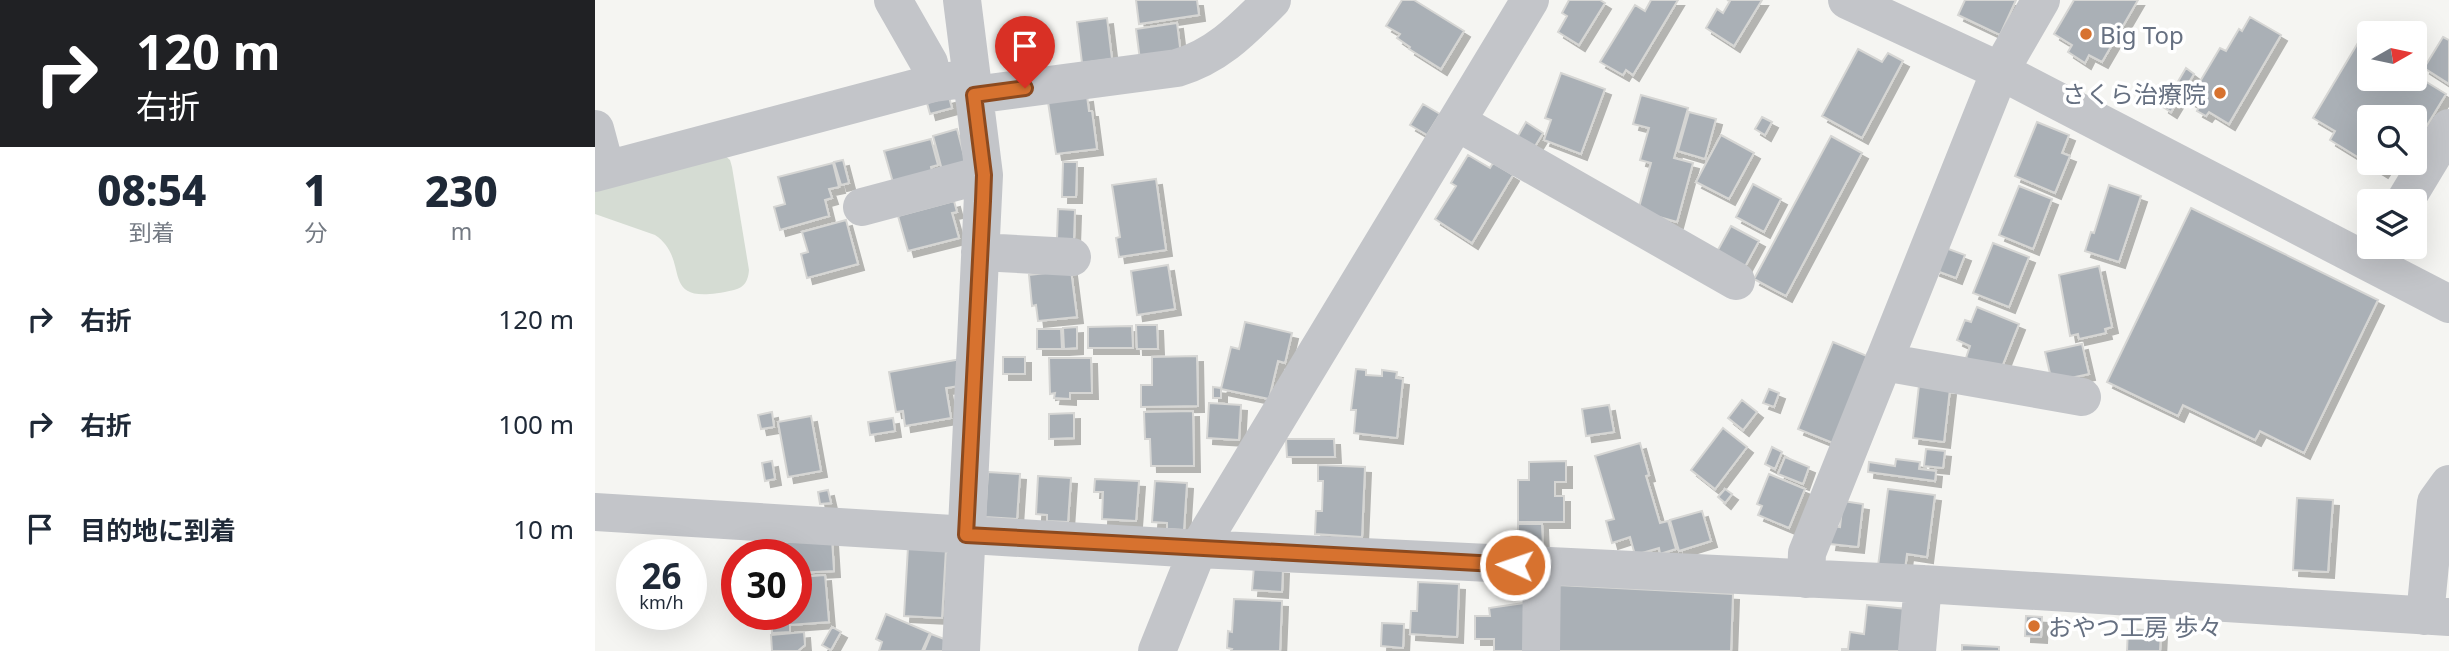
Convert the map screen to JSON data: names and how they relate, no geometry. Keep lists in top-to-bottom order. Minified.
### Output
{"places":["Big Top","さくら治療院","おやつ工房 歩々"],"north":"right","page":{"turn":["120 m","右折"],"eta":["08:54","到着","1","分","230","m"],"list":[{"name":"右折","value":"120 m"},{"name":"右折","value":"100 m"},{"name":"目的地に到着","value":"10 m"}],"speed":"26 km/h","limit":"30"}}
